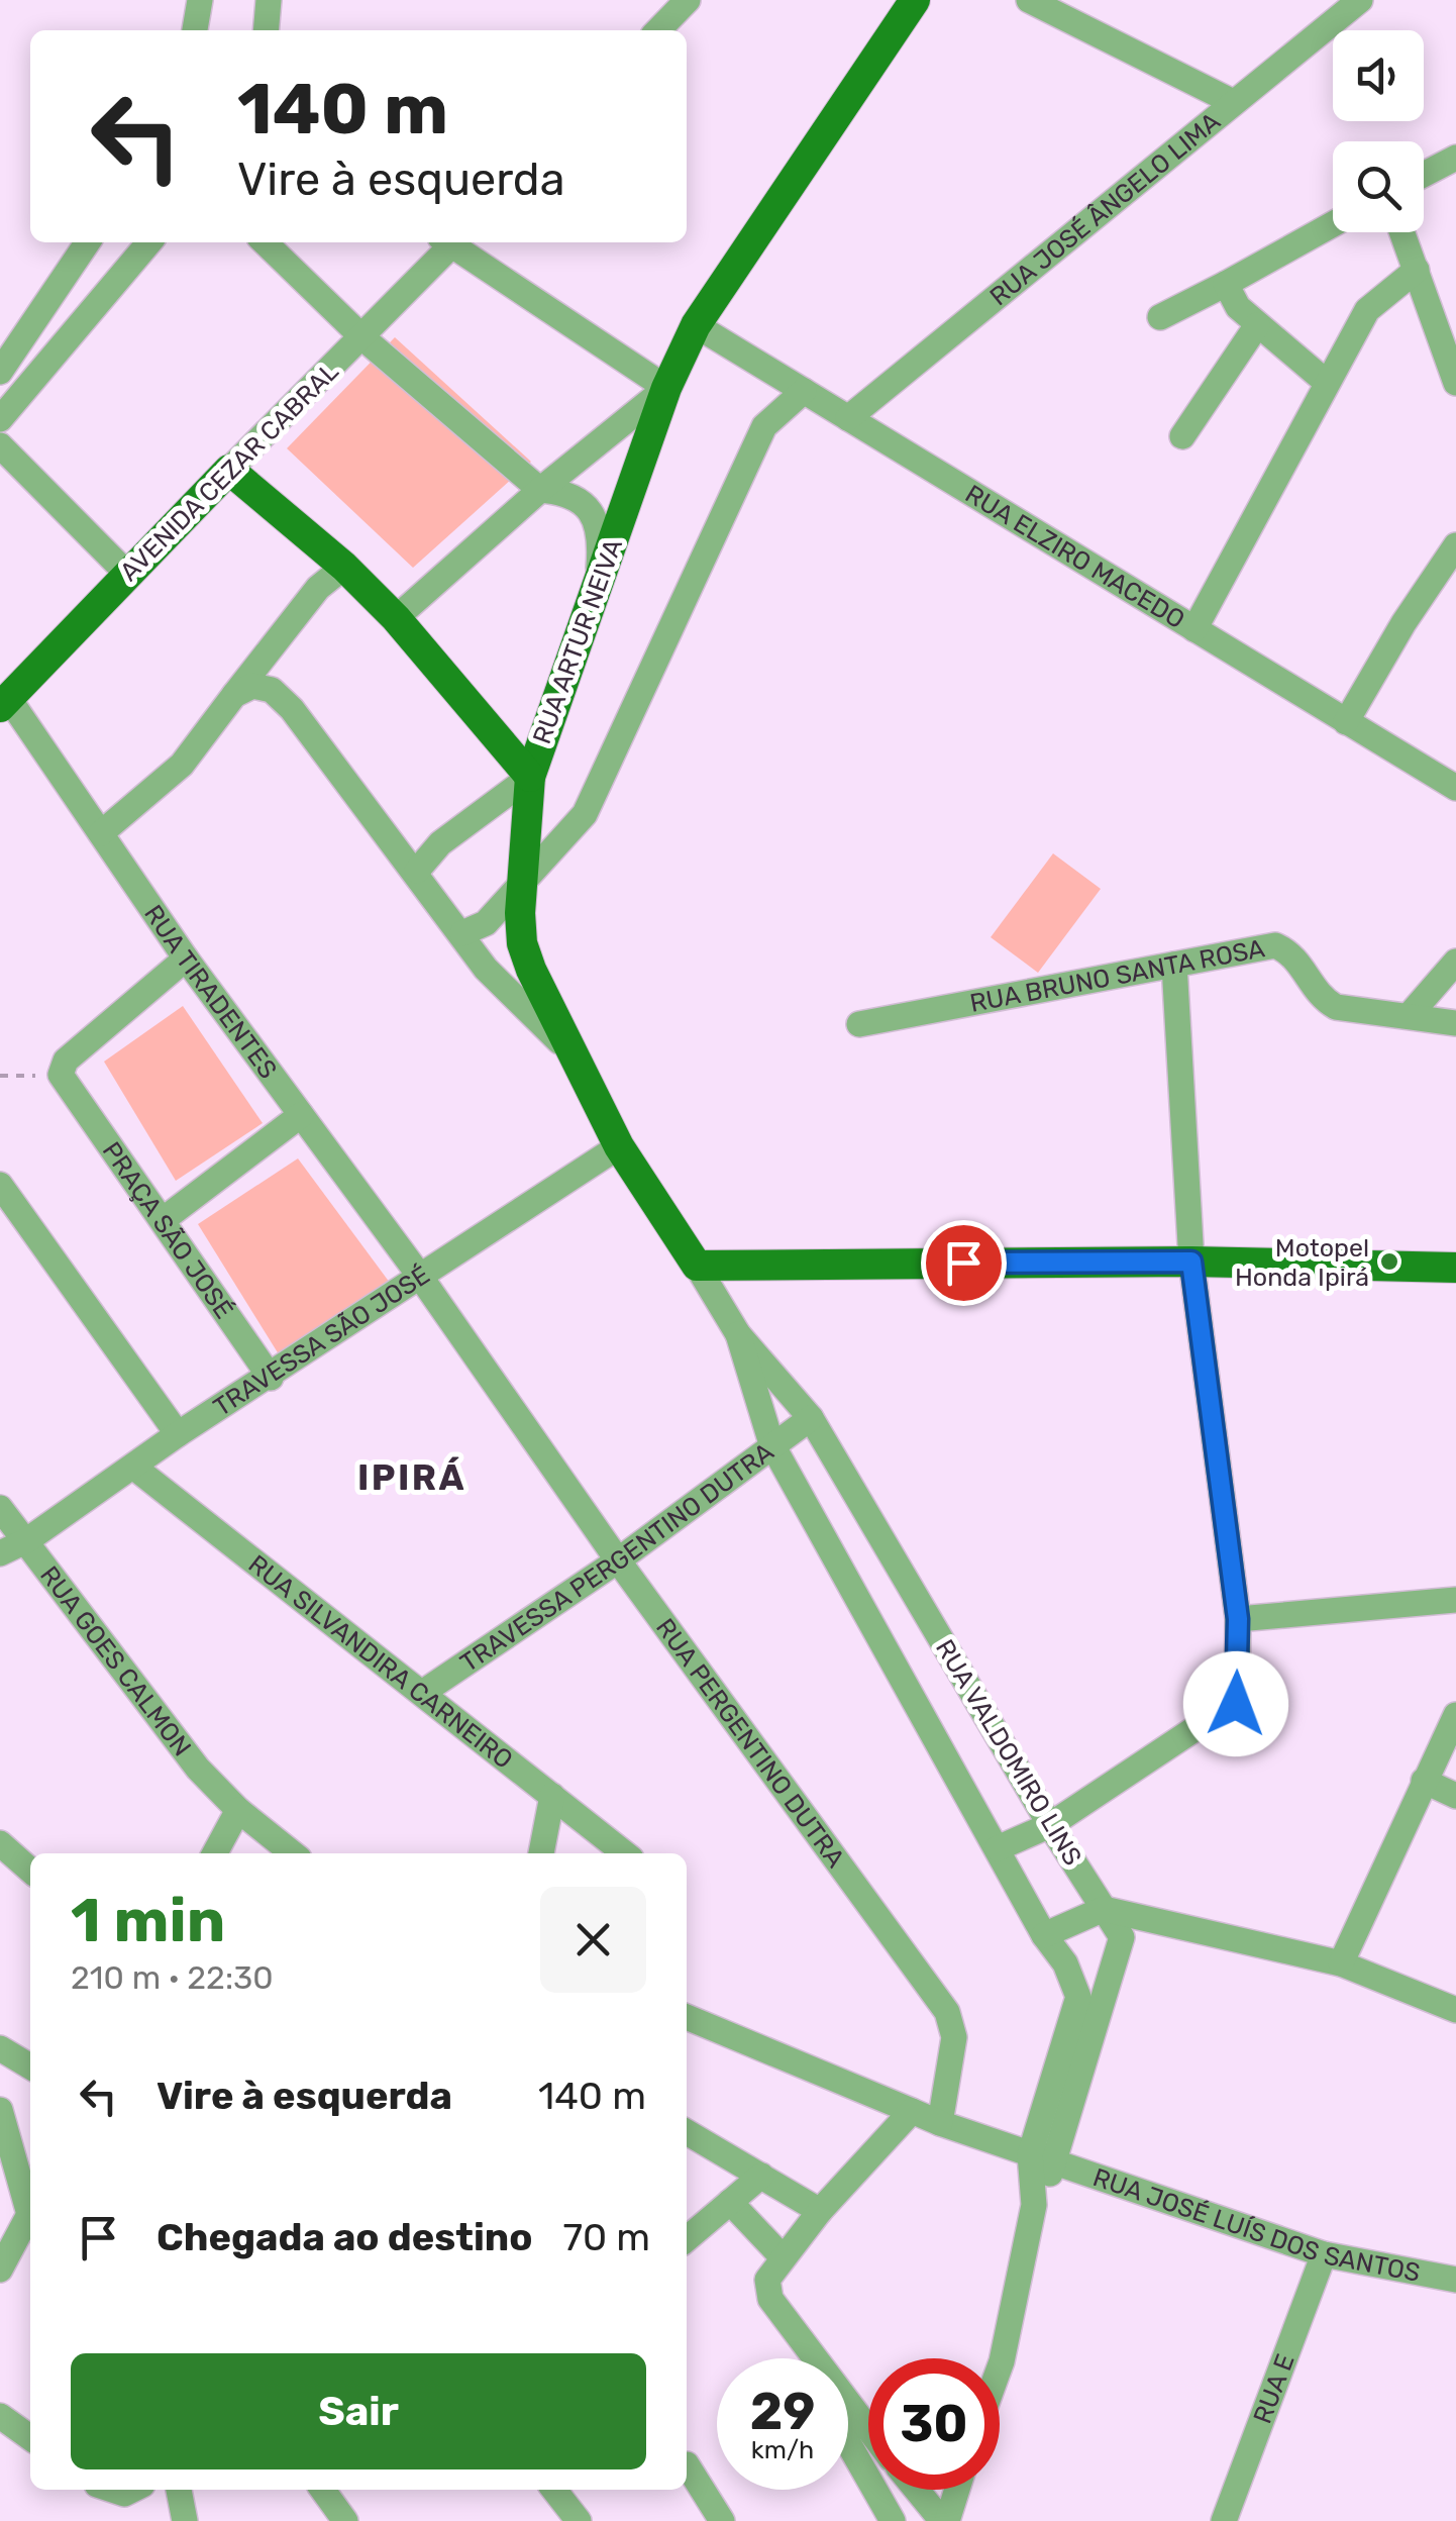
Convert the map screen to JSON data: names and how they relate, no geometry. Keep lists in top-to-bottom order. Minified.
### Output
{"streets":{"main road":["AVENIDA CEZAR CABRAL","RUA ARTUR NEIVA","RUA VALDOMIRO LINS"],"street":["RUA JOSÉ ÂNGELO LIMA","RUA ELZIRO MACEDO","RUA BRUNO SANTA ROSA","RUA TIRADENTES","PRAÇA SÃO JOSÉ","TRAVESSA SÃO JOSÉ","TRAVESSA PERGENTINO DUTRA","RUA GOES CALMON","RUA SILVANDIRA CARNEIRO","RUA PERGENTINO DUTRA","RUA JOSÉ LUÍS DOS SANTOS","RUA E"]},"crossings":[["RUA JOSÉ ÂNGELO LIMA","RUA ELZIRO MACEDO"],["AVENIDA CEZAR CABRAL","RUA TIRADENTES"],["RUA ELZIRO MACEDO","RUA ARTUR NEIVA"],["RUA ARTUR NEIVA","RUA VALDOMIRO LINS"],["RUA TIRADENTES","TRAVESSA SÃO JOSÉ"],["RUA TIRADENTES","RUA PERGENTINO DUTRA"],["PRAÇA SÃO JOSÉ","TRAVESSA SÃO JOSÉ"],["TRAVESSA SÃO JOSÉ","RUA GOES CALMON"],["TRAVESSA SÃO JOSÉ","RUA SILVANDIRA CARNEIRO"],["TRAVESSA SÃO JOSÉ","RUA PERGENTINO DUTRA"],["TRAVESSA SÃO JOSÉ","RUA VALDOMIRO LINS"],["TRAVESSA PERGENTINO DUTRA","RUA SILVANDIRA CARNEIRO"],["TRAVESSA PERGENTINO DUTRA","RUA PERGENTINO DUTRA"],["TRAVESSA PERGENTINO DUTRA","RUA VALDOMIRO LINS"],["RUA VALDOMIRO LINS","RUA JOSÉ LUÍS DOS SANTOS"],["RUA JOSÉ LUÍS DOS SANTOS","RUA E"]],"districts":["IPIRÁ"],"places":["Motopel Honda Ipirá"],"page":{"turn":["140 m","Vire à esquerda"],"heading":["1 min","210 m · 22:30"],"list":[{"name":"Vire à esquerda","value":"140 m"},{"name":"Chegada ao destino","value":"70 m"}],"buttons":"Sair","speed":"29 km/h","limit":"30"}}
